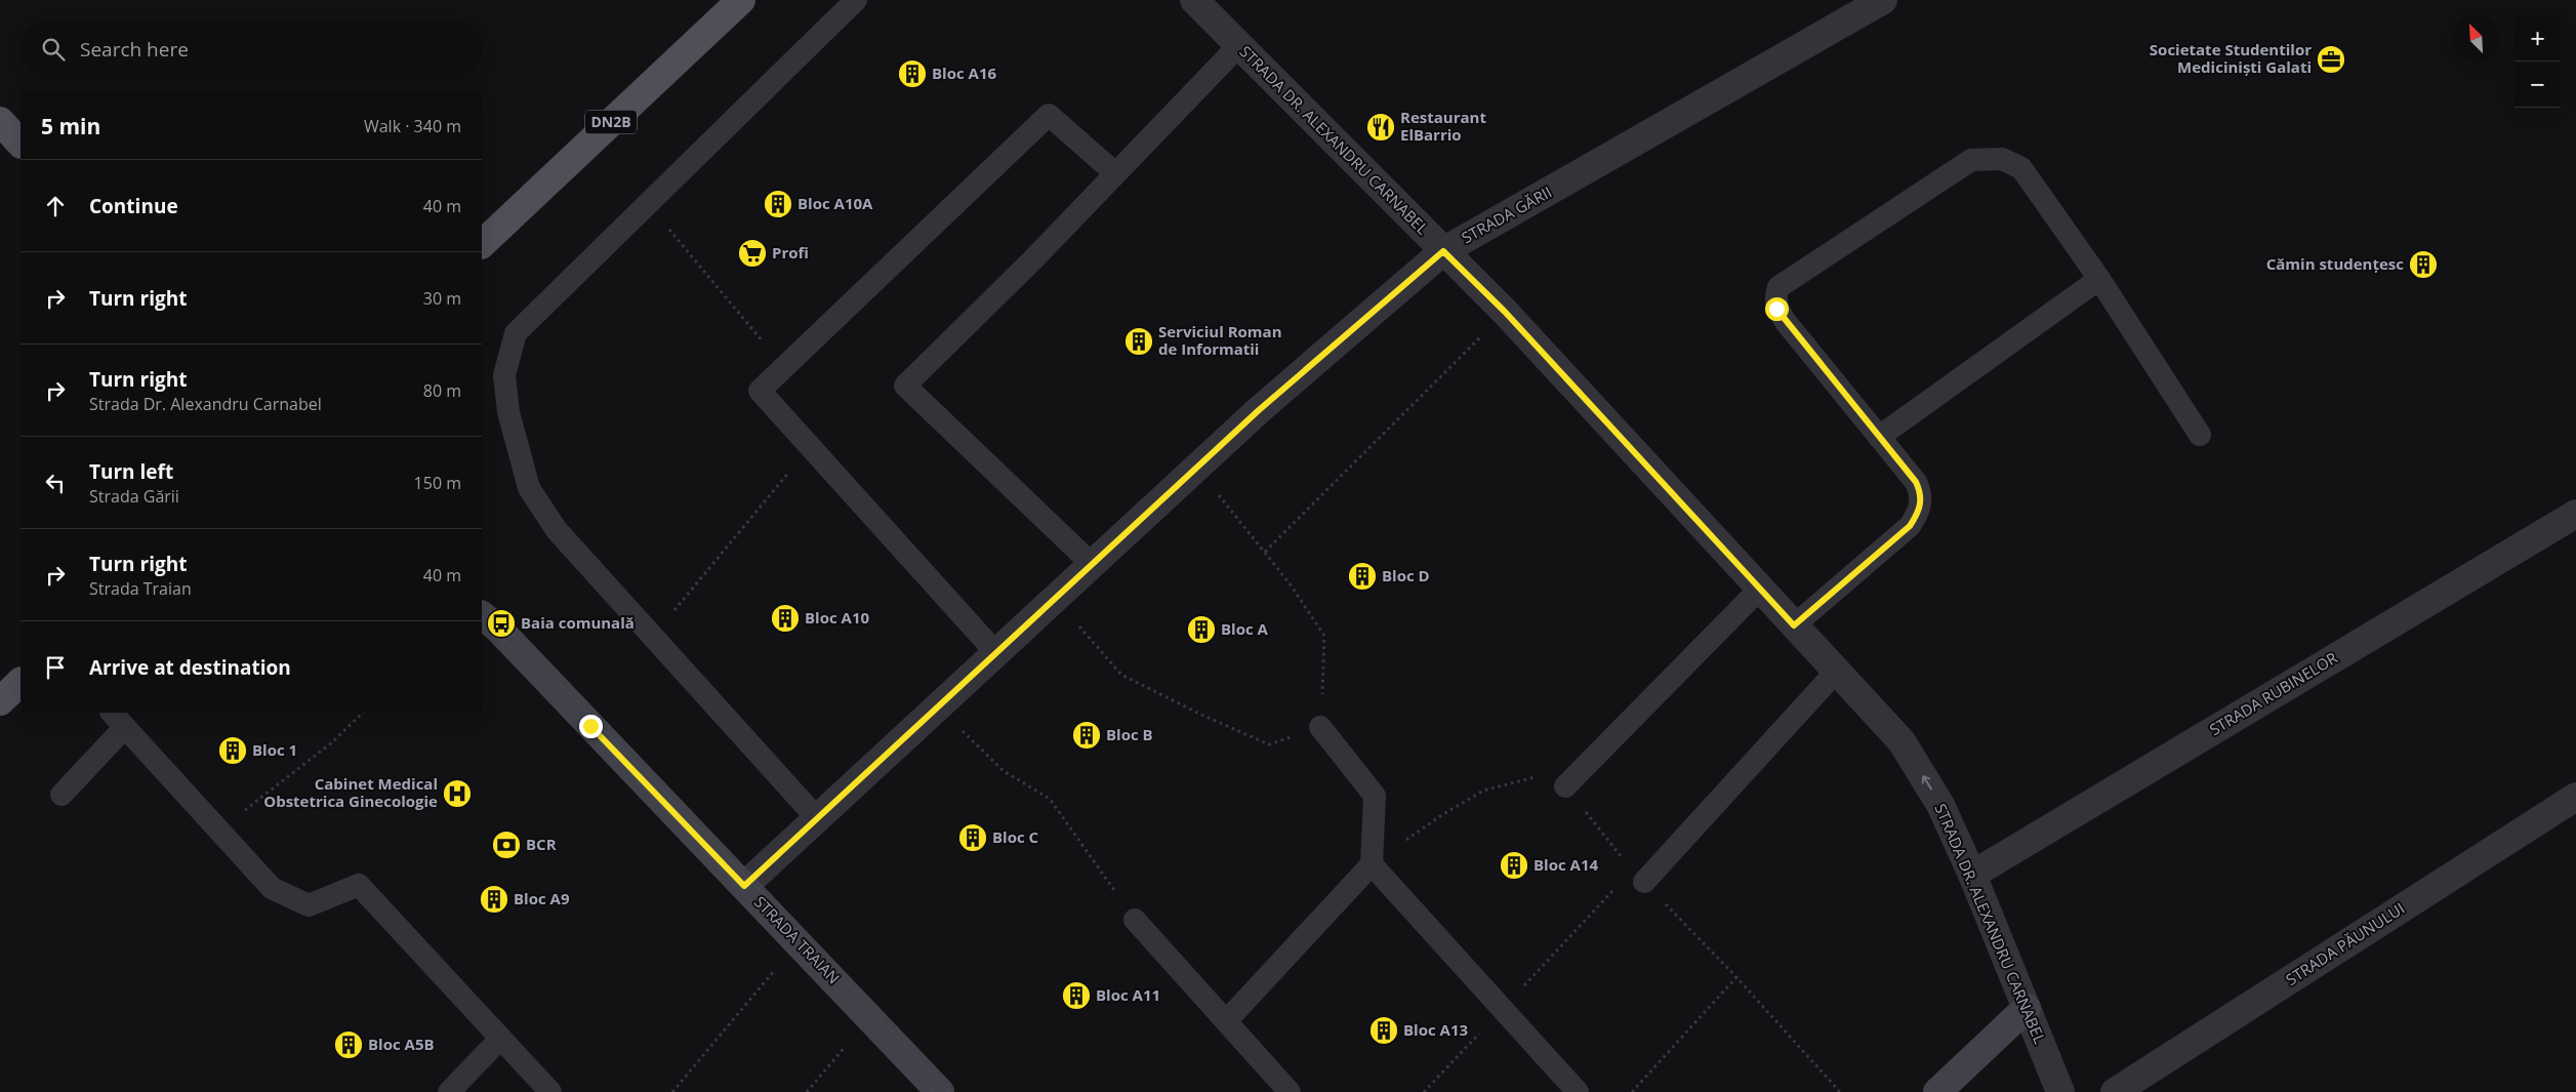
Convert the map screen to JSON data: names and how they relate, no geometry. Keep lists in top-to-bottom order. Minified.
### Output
{"streets":{"main road":["DN2B","STRADA TRAIAN"],"street":["STRADA DR. ALEXANDRU CARNABEL","STRADA GĂRII","STRADA RUBINELOR","STRADA PĂUNULUI"]},"crossings":[["STRADA DR. ALEXANDRU CARNABEL","STRADA GĂRII"],["STRADA DR. ALEXANDRU CARNABEL","STRADA RUBINELOR"],["STRADA GĂRII","STRADA TRAIAN"]],"places":{"office":["Societate Studentilor Mediciniști Galati"],"building":["Bloc A16","Bloc A10A","Cămin studențesc","Serviciul Roman de Informatii","Bloc D","Bloc A10","Bloc A","Bloc B","Bloc 1","Bloc C","Bloc A14","Bloc A9","Bloc A11","Bloc A13","Bloc A5B"],"restaurant":["Restaurant ElBarrio"],"supermarket":["Profi"],"bus stop":["Baia comunală"],"hospital":["Cabinet Medical Obstetrica Ginecologie"],"bank":["BCR"]},"north":"top left","page":{"map_buttons":["+","−"],"search":"Search here","heading":["5 min","Walk · 340 m"],"list":[["Continue","40 m"],["Turn right","30 m"],["Turn right","Strada Dr. Alexandru Carnabel","80 m"],["Turn left","Strada Gării","150 m"],["Turn right","Strada Traian","40 m"],"Arrive at destination"]}}
